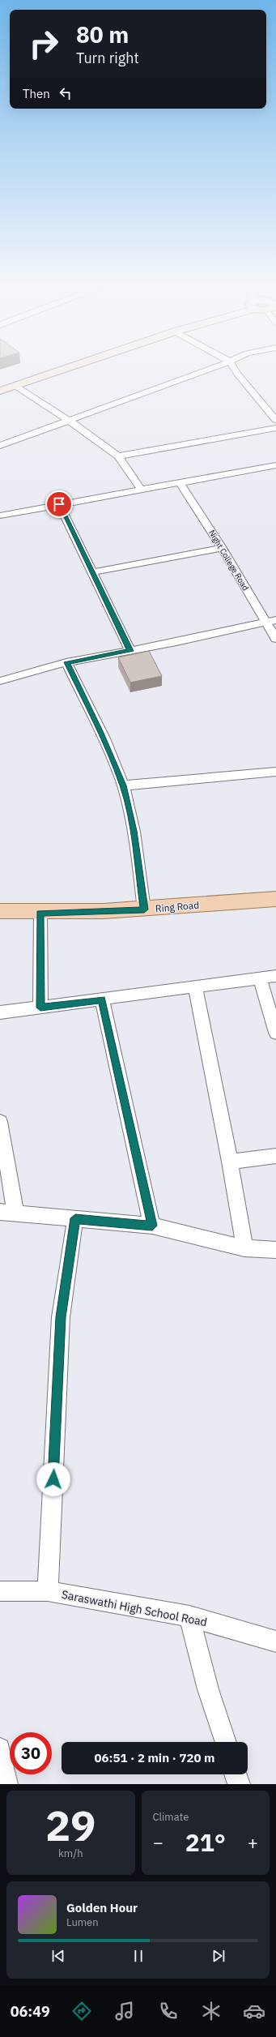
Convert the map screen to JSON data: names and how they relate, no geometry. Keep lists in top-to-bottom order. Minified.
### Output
{"streets":{"main road":["Ring Road"],"street":["Night College Road","Saraswathi High School Road"]},"page":{"turn":["80 m","Turn right"],"then":"Then","limit":"30","trip":"06:51 · 2 min · 720 m","tile":[["29","km/h"],"Climate"],"heat":["−","21°","+"],"song":["Golden Hour","Lumen"],"tabs":"06:49"}}
